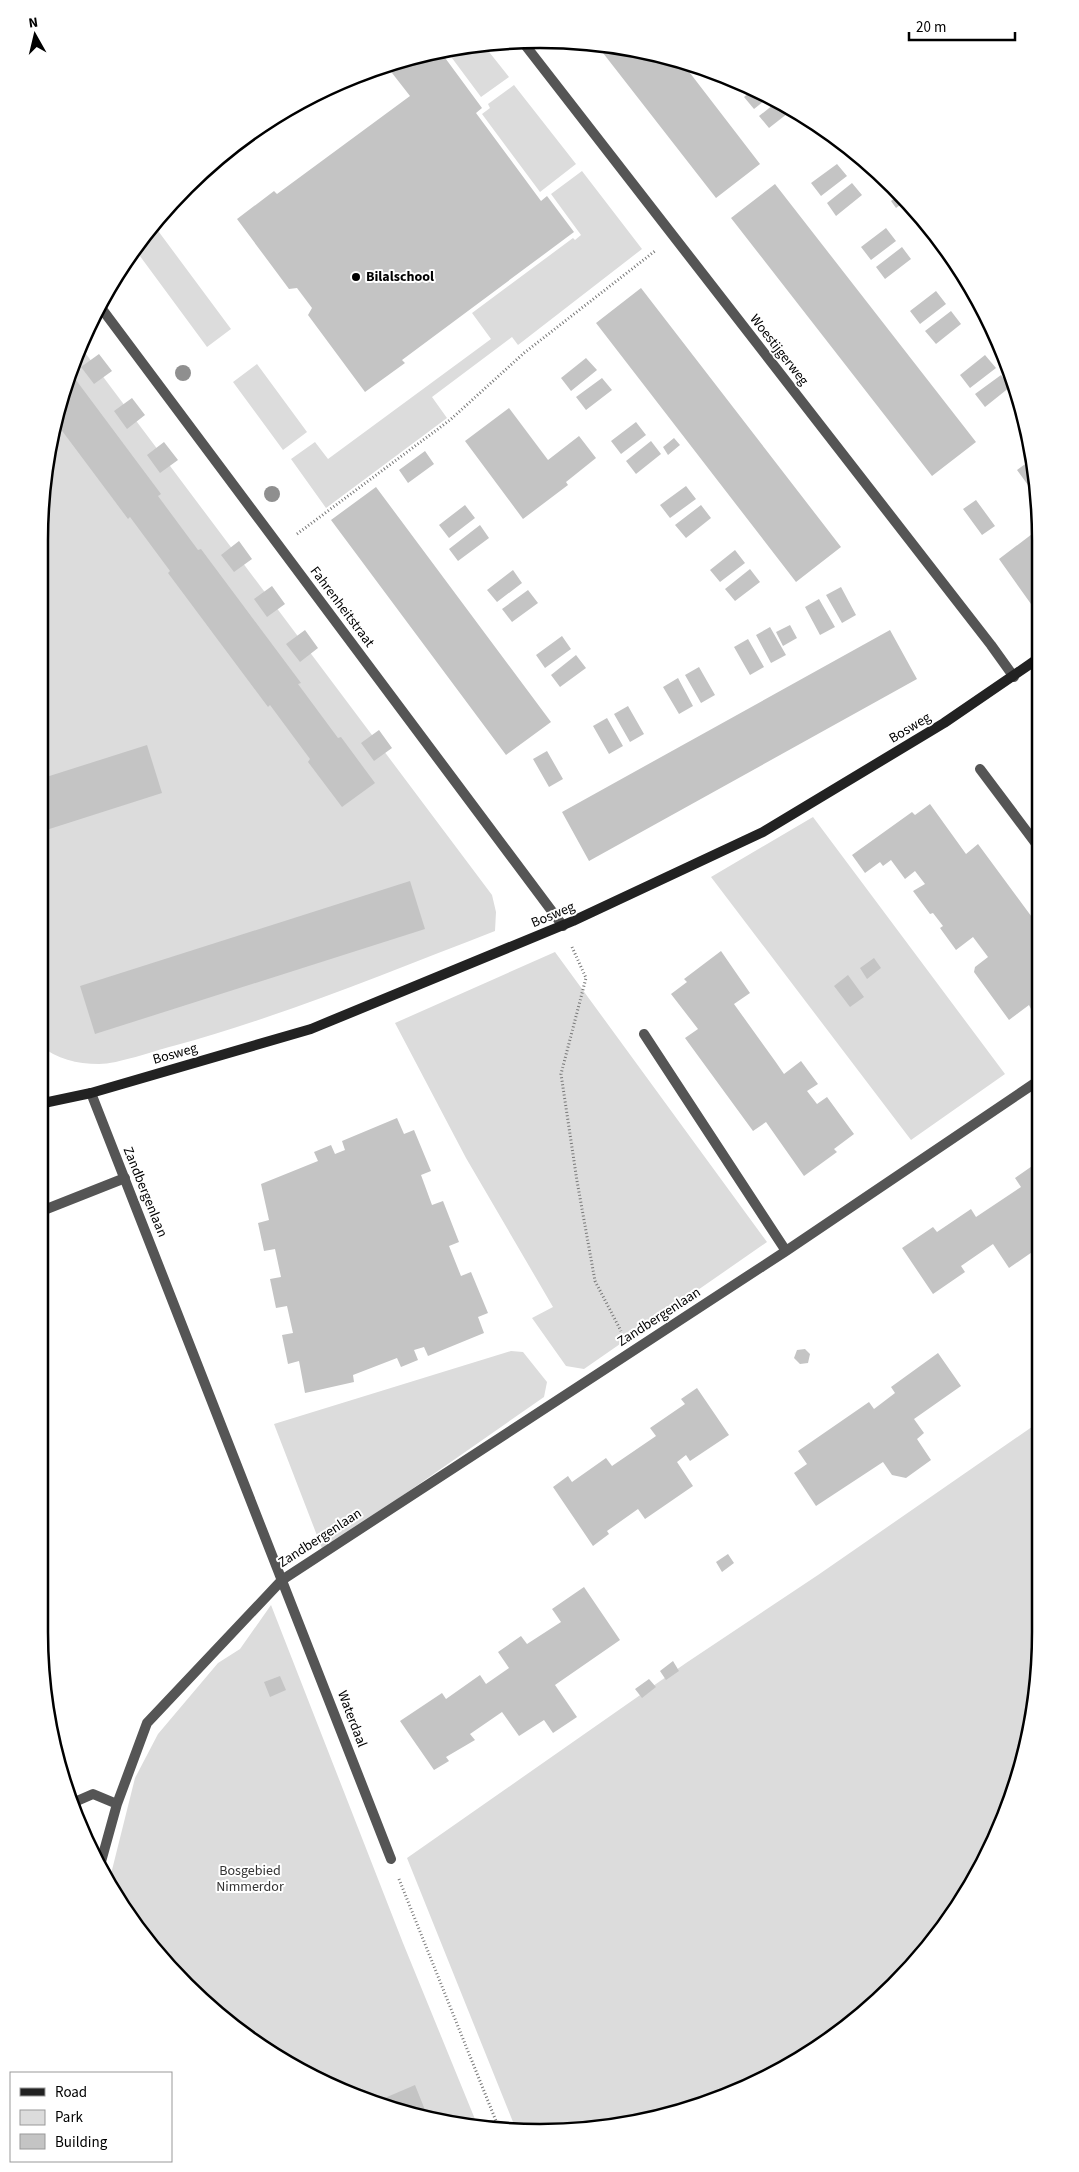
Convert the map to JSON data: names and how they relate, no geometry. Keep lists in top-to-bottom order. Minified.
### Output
{"streets":{"street":["Woestijgerweg","Fahrenheitstraat","Bosweg","Zandbergenlaan","Waterdaal"]},"crossings":[["Woestijgerweg","Bosweg"],["Fahrenheitstraat","Bosweg"],["Bosweg","Zandbergenlaan"],["Zandbergenlaan","Waterdaal"]],"parks":["Bosgebied Nimmerdor"],"places":["Bilalschool"],"legend":["Road","Park","Building"],"scale_bar":"20 m","north":"top"}
